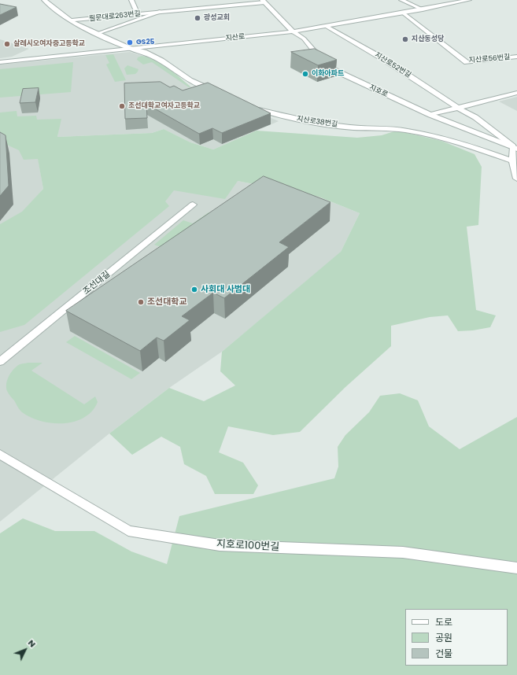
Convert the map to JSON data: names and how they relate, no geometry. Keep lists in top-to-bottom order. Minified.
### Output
{"streets":{"street":["필문대로263번길","지산로","지산로56번길","지산로52번길","지호로","지산로38번길","조선대길","지호로100번길"]},"crossings":[["필문대로263번길","지산로"],["필문대로263번길","지호로"],["지산로","지산로56번길"],["지산로","지산로52번길"],["지산로","지호로"],["지산로52번길","지호로"]],"places":["광성교회","지산동성당","GS25","살레시오여자중고등학교","이화아파트","조선대학교여자고등학교","사회대 사범대","조선대학교"],"legend":["도로","공원","건물"],"north":"top right"}
